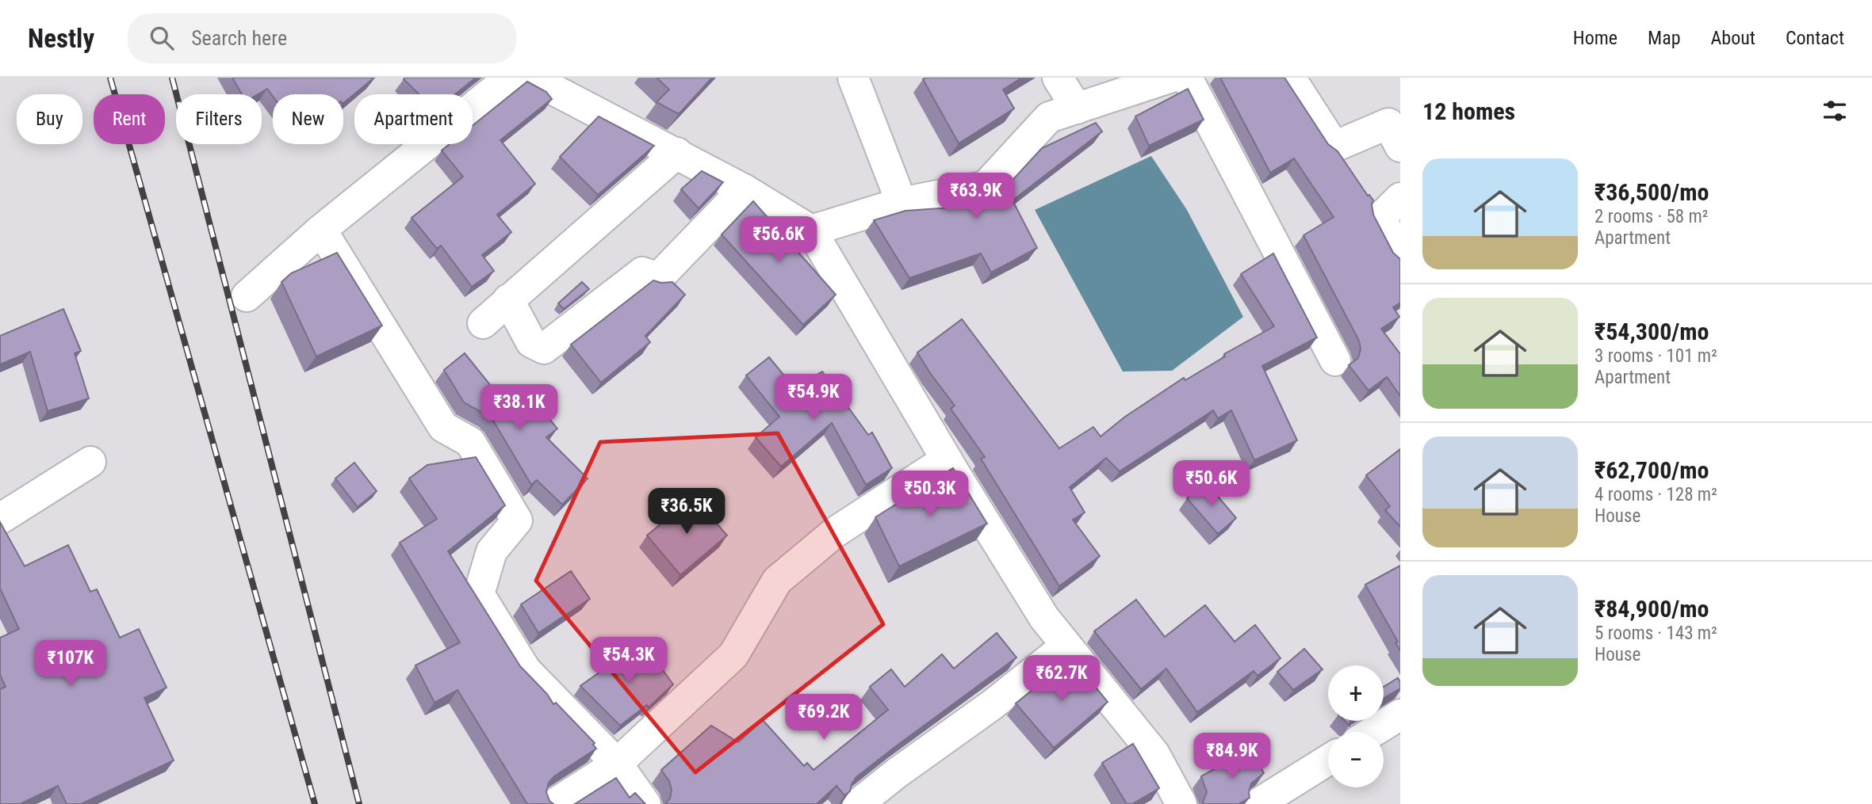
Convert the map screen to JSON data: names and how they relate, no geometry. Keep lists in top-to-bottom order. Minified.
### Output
{"page":{"header":"Nestly","search":"Search here","nav":["Home","Map","About","Contact"],"heading":"12 homes","chip":["Buy","Rent","Filters","New","Apartment"],"list":[{"name":"₹36,500/mo","note":"2 rooms · 58 m² · Apartment"},{"name":"₹54,300/mo","note":"3 rooms · 101 m² · Apartment"},{"name":"₹62,700/mo","note":"4 rooms · 128 m² · House"},{"name":"₹84,900/mo","note":"5 rooms · 143 m² · House"}],"price":["₹63.9K","₹56.6K","₹54.9K","₹38.1K","₹50.6K","₹50.3K","₹36.5K","₹54.3K","₹107K","₹62.7K","₹69.2K","₹84.9K"],"map_buttons":["+","−"]}}
